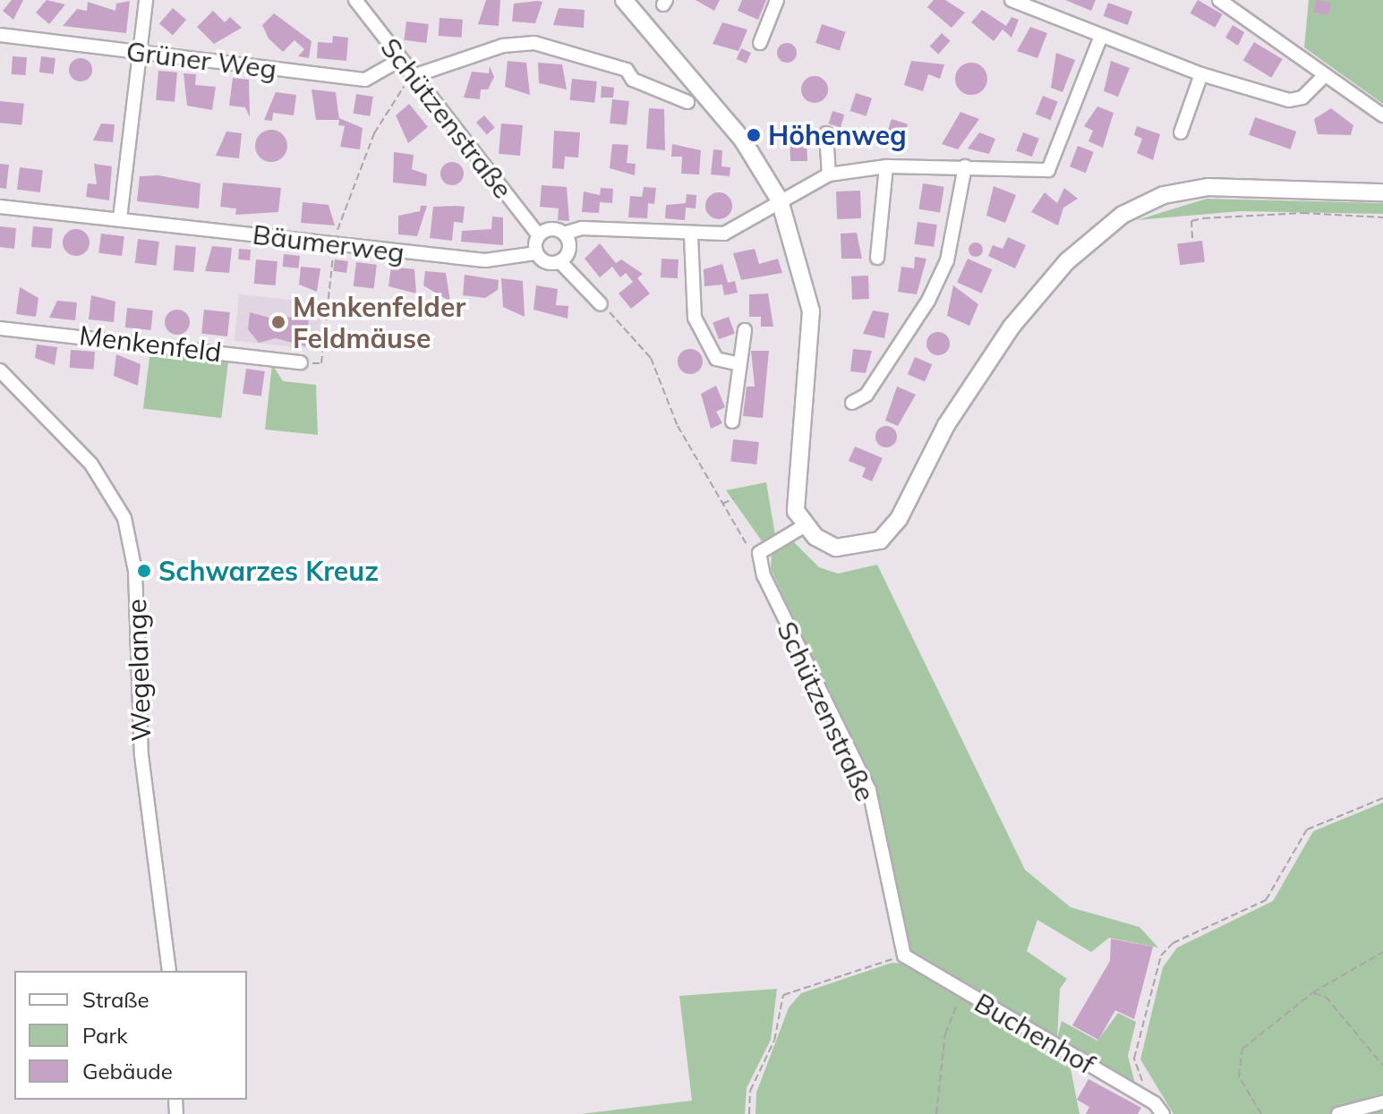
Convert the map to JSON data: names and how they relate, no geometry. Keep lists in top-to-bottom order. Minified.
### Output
{"streets":{"street":["Grüner Weg","Schützenstraße","Bäumerweg","Menkenfeld","Wegelange","Buchenhof"]},"crossings":[["Grüner Weg","Schützenstraße"],["Schützenstraße","Bäumerweg"],["Schützenstraße","Buchenhof"]],"places":["Höhenweg","Menkenfelder Feldmäuse","Schwarzes Kreuz"],"legend":["Straße","Park","Gebäude"]}
